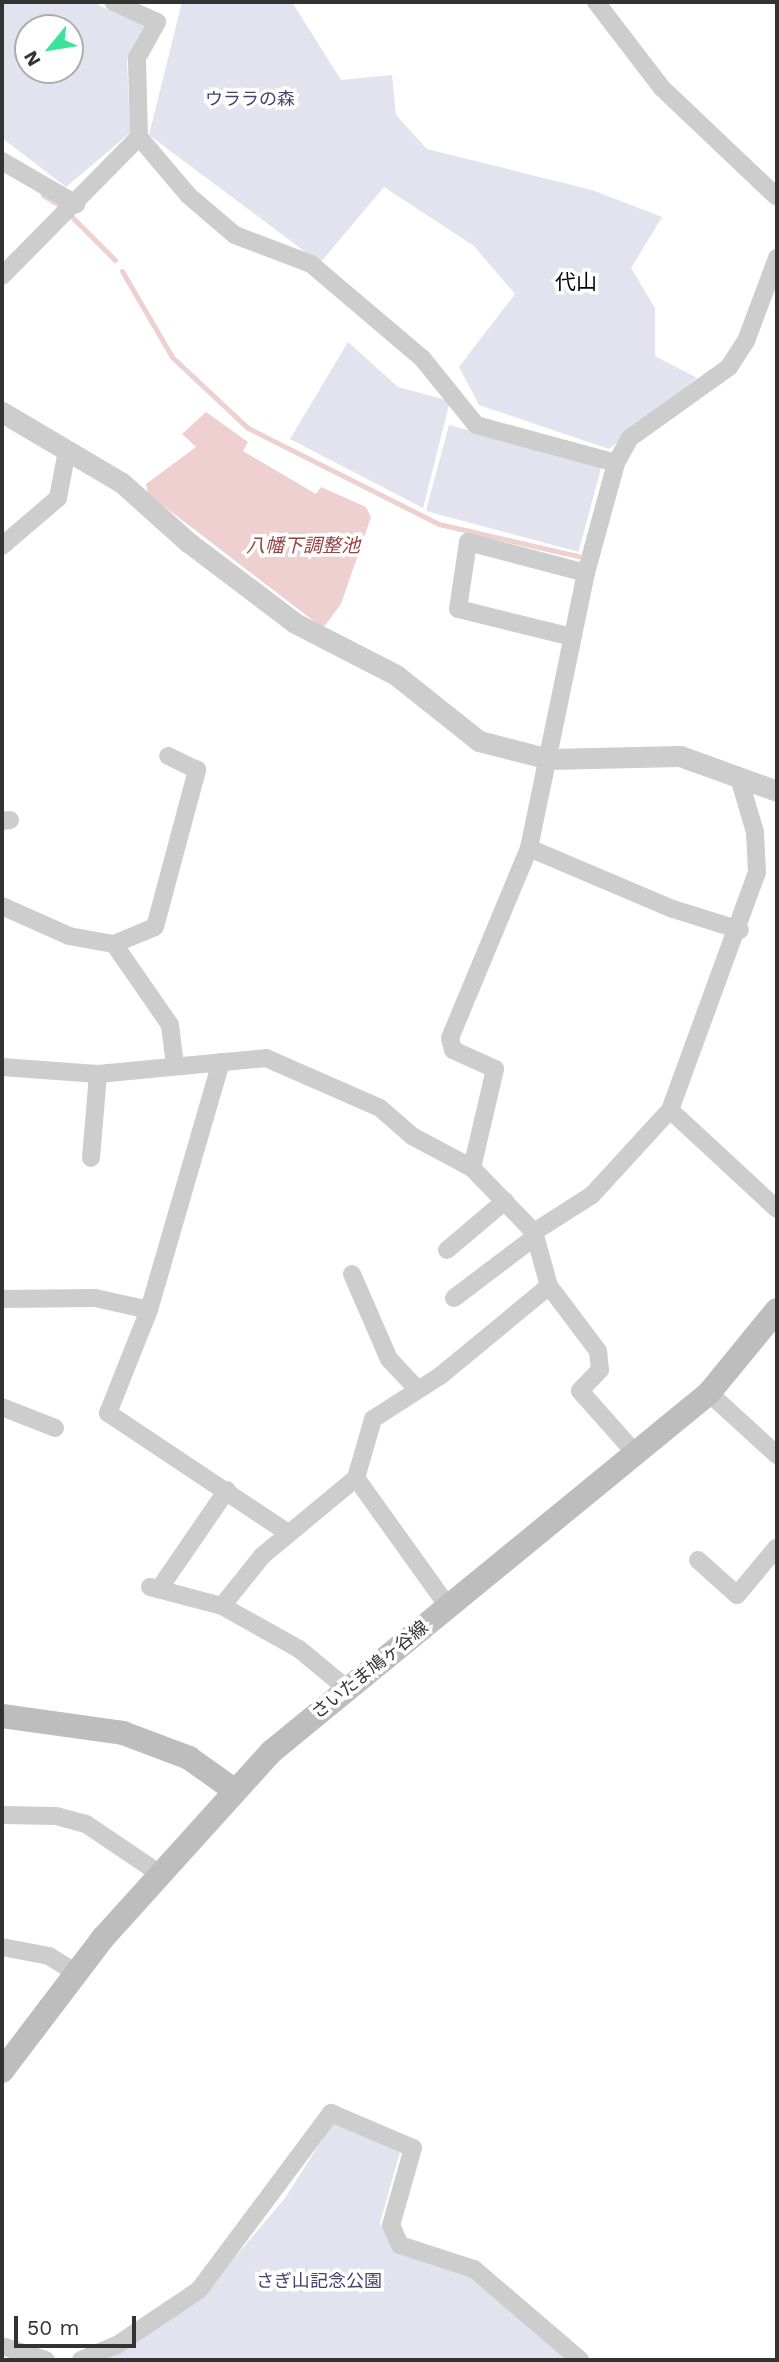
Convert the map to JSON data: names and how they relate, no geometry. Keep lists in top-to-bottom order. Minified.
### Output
{"streets":{"main road":["さいたま鳩ヶ谷線"]},"districts":["代山"],"water":["八幡下調整池"],"parks":["ウララの森","さぎ山記念公園"],"scale_bar":"50 m","north":"bottom left"}
